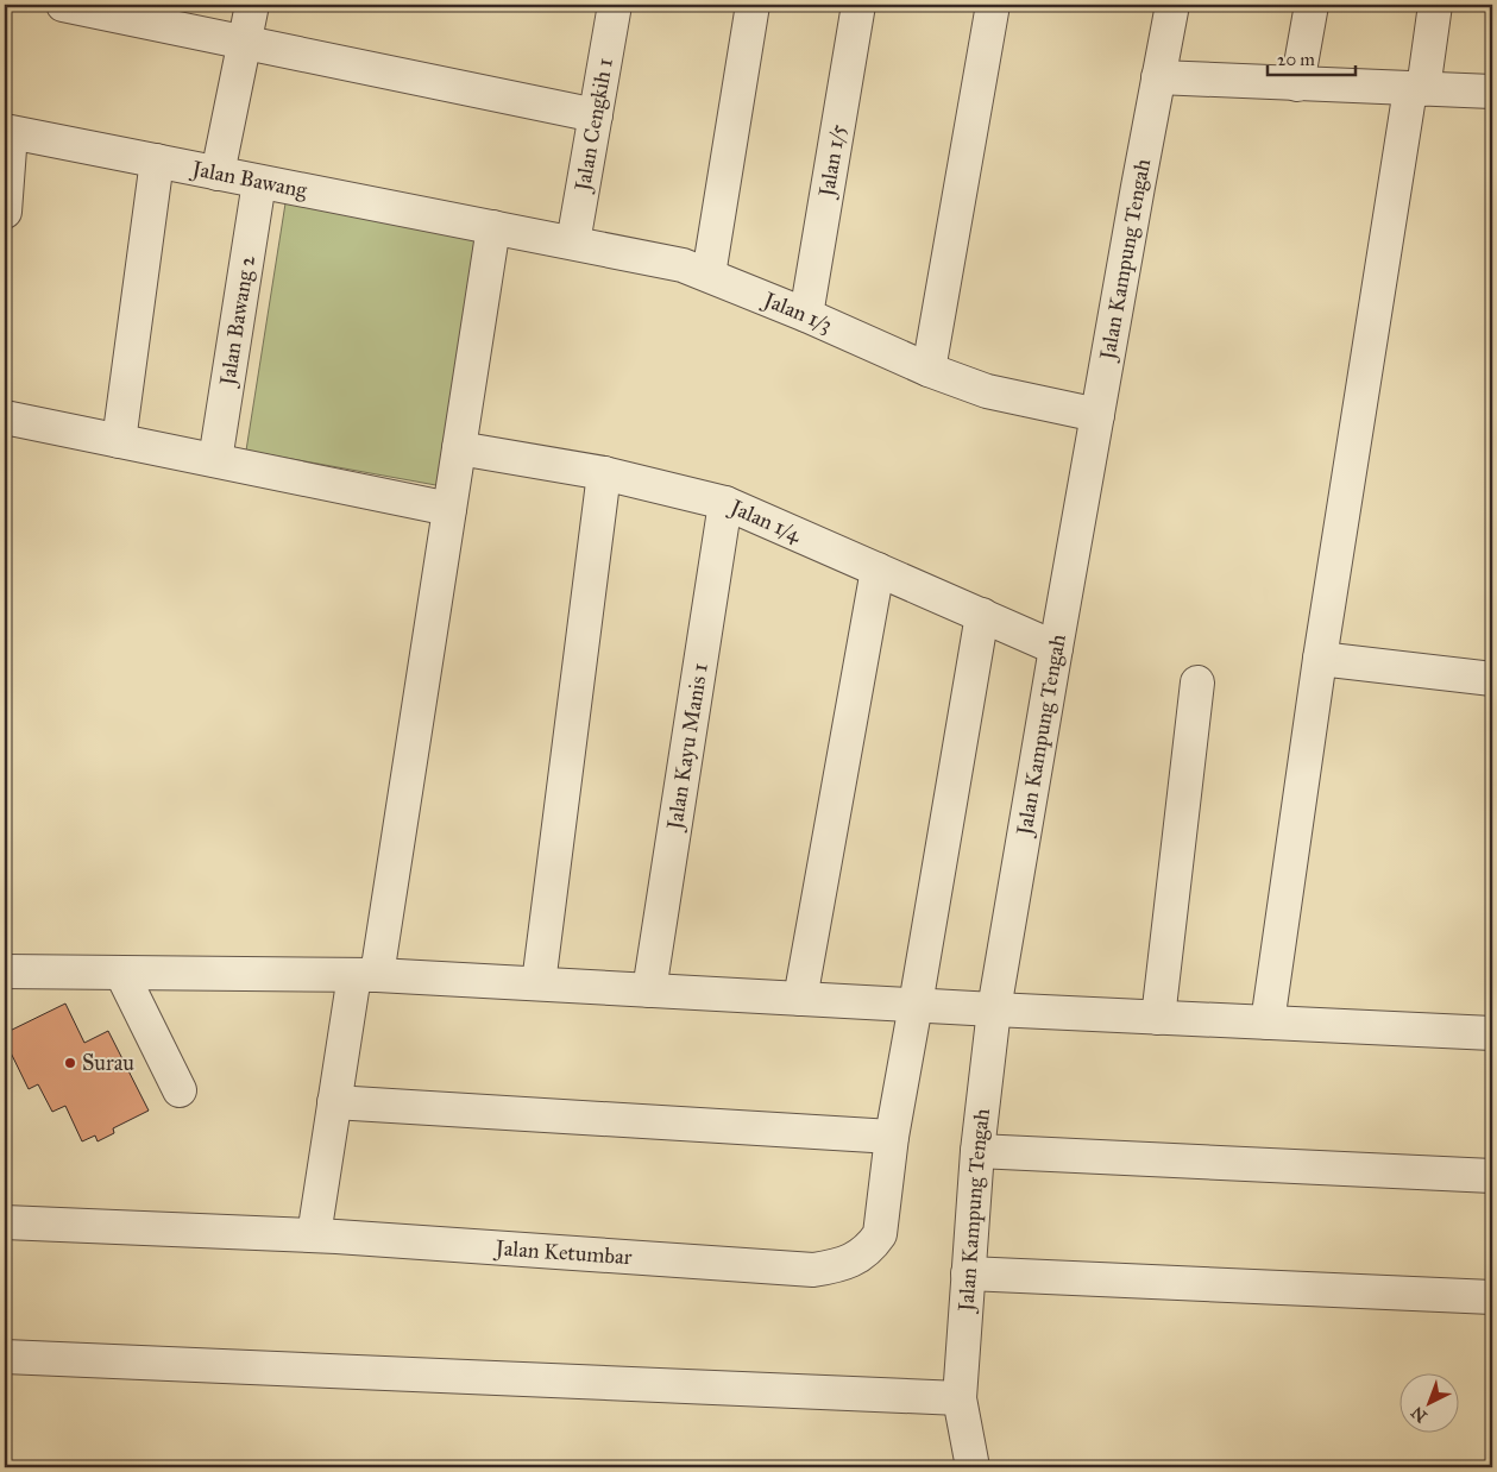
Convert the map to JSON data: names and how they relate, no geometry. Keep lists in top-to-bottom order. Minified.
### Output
{"streets":{"street":["Jalan Cengkih 1","Jalan 1/5","Jalan Bawang","Jalan Kampung Tengah","Jalan 1/3","Jalan Bawang 2","Jalan 1/4","Jalan Kayu Manis 1","Jalan Ketumbar"]},"crossings":[["Jalan Cengkih 1","Jalan 1/3"],["Jalan 1/5","Jalan 1/3"],["Jalan Bawang","Jalan 1/3"],["Jalan Bawang","Jalan Bawang 2"],["Jalan Kampung Tengah","Jalan 1/3"],["Jalan Kampung Tengah","Jalan 1/4"],["Jalan 1/4","Jalan Kayu Manis 1"],["Jalan 1/4","Jalan Ketumbar"]],"places":["Surau"],"scale_bar":"20 m","north":"bottom left"}
